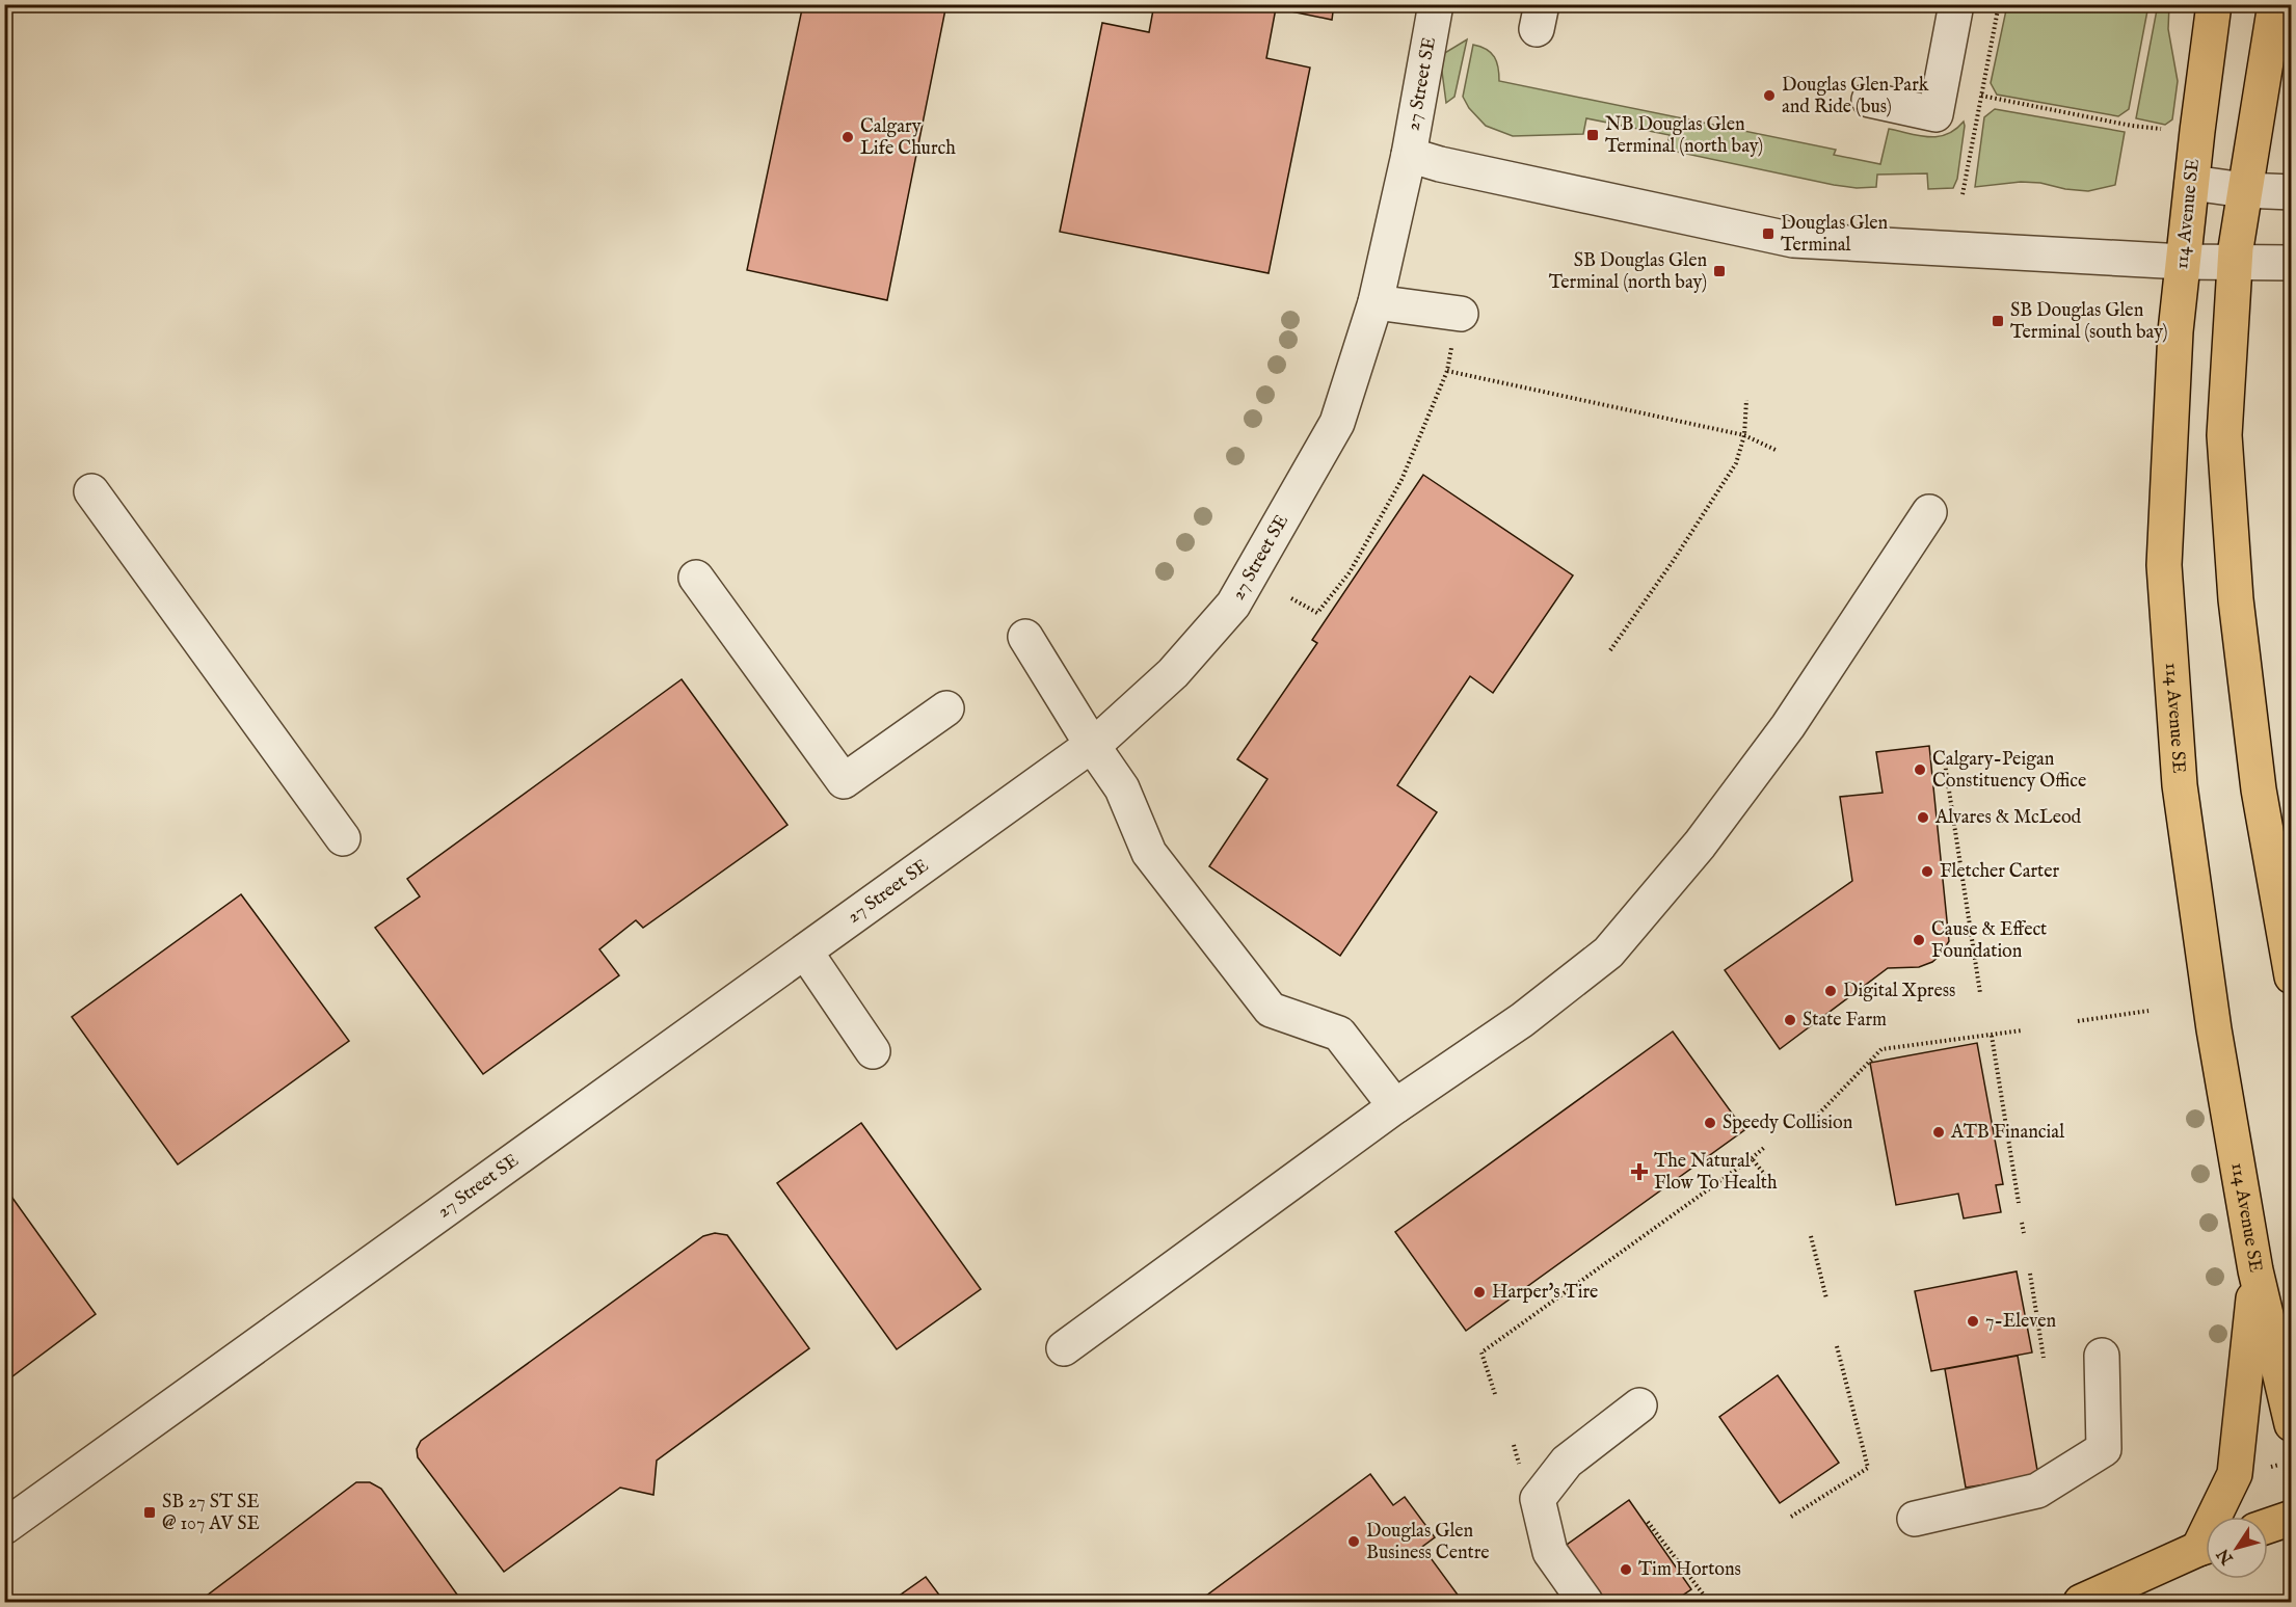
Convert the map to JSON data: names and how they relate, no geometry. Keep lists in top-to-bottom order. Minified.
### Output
{"streets":{"main road":["114 Avenue SE"],"street":["27 Street SE"]},"places":{"other":["Douglas Glen Park and Ride (bus)","Calgary Life Church","Calgary-Peigan Constituency Office","Alvares & McLeod","Fletcher Carter","Cause & Effect Foundation","Digital Xpress","State Farm","Speedy Collision","ATB Financial","Harper's Tire","7-Eleven","Douglas Glen Business Centre","Tim Hortons"],"transit":["NB Douglas Glen Terminal (north bay)","Douglas Glen Terminal","SB Douglas Glen Terminal (north bay)","SB Douglas Glen Terminal (south bay)","SB 27 ST SE @ 107 AV SE"],"health":["The Natural Flow To Health"]},"north":"bottom left"}
